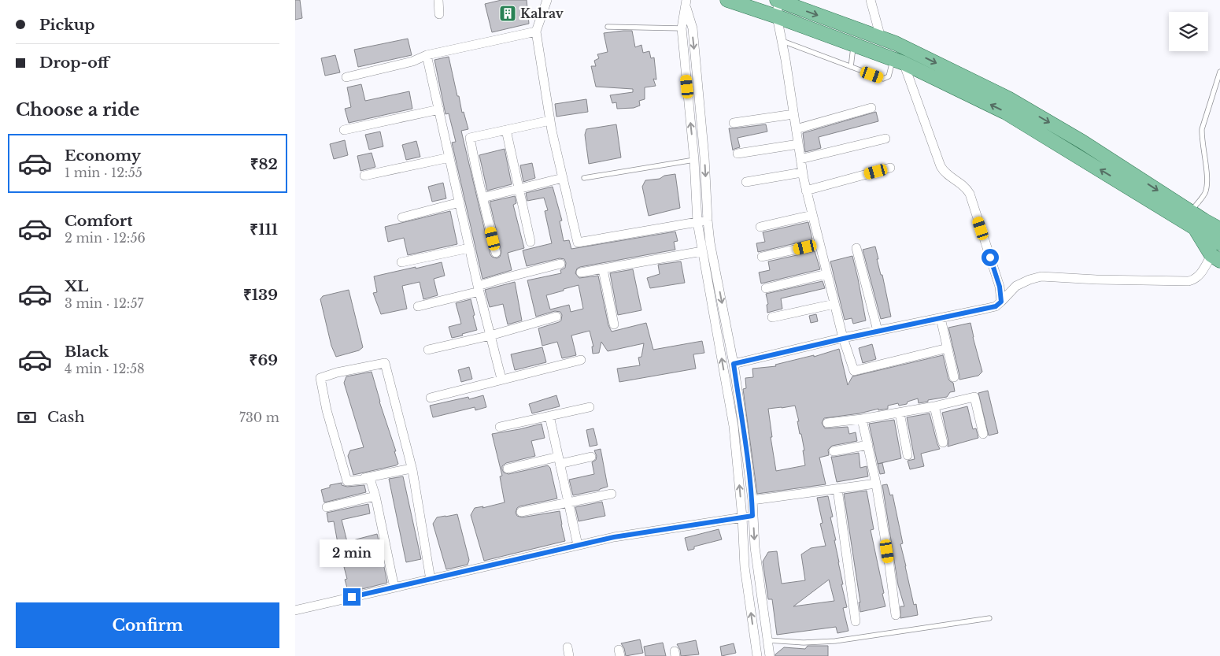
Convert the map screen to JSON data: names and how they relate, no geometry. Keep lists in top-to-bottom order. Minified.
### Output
{"places":{"building":["Kalrav"]},"page":{"banner":["Pickup","Drop-off"],"heading":"Choose a ride","list":[{"name":"Economy","note":"1 min · 12:55","value":"₹82"},{"name":"Comfort","note":"2 min · 12:56","value":"₹111"},{"name":"XL","note":"3 min · 12:57","value":"₹139"},{"name":"Black","note":"4 min · 12:58","value":"₹69"}],"pay":["Cash","730 m"],"bubble":"2 min","buttons":"Confirm"}}
